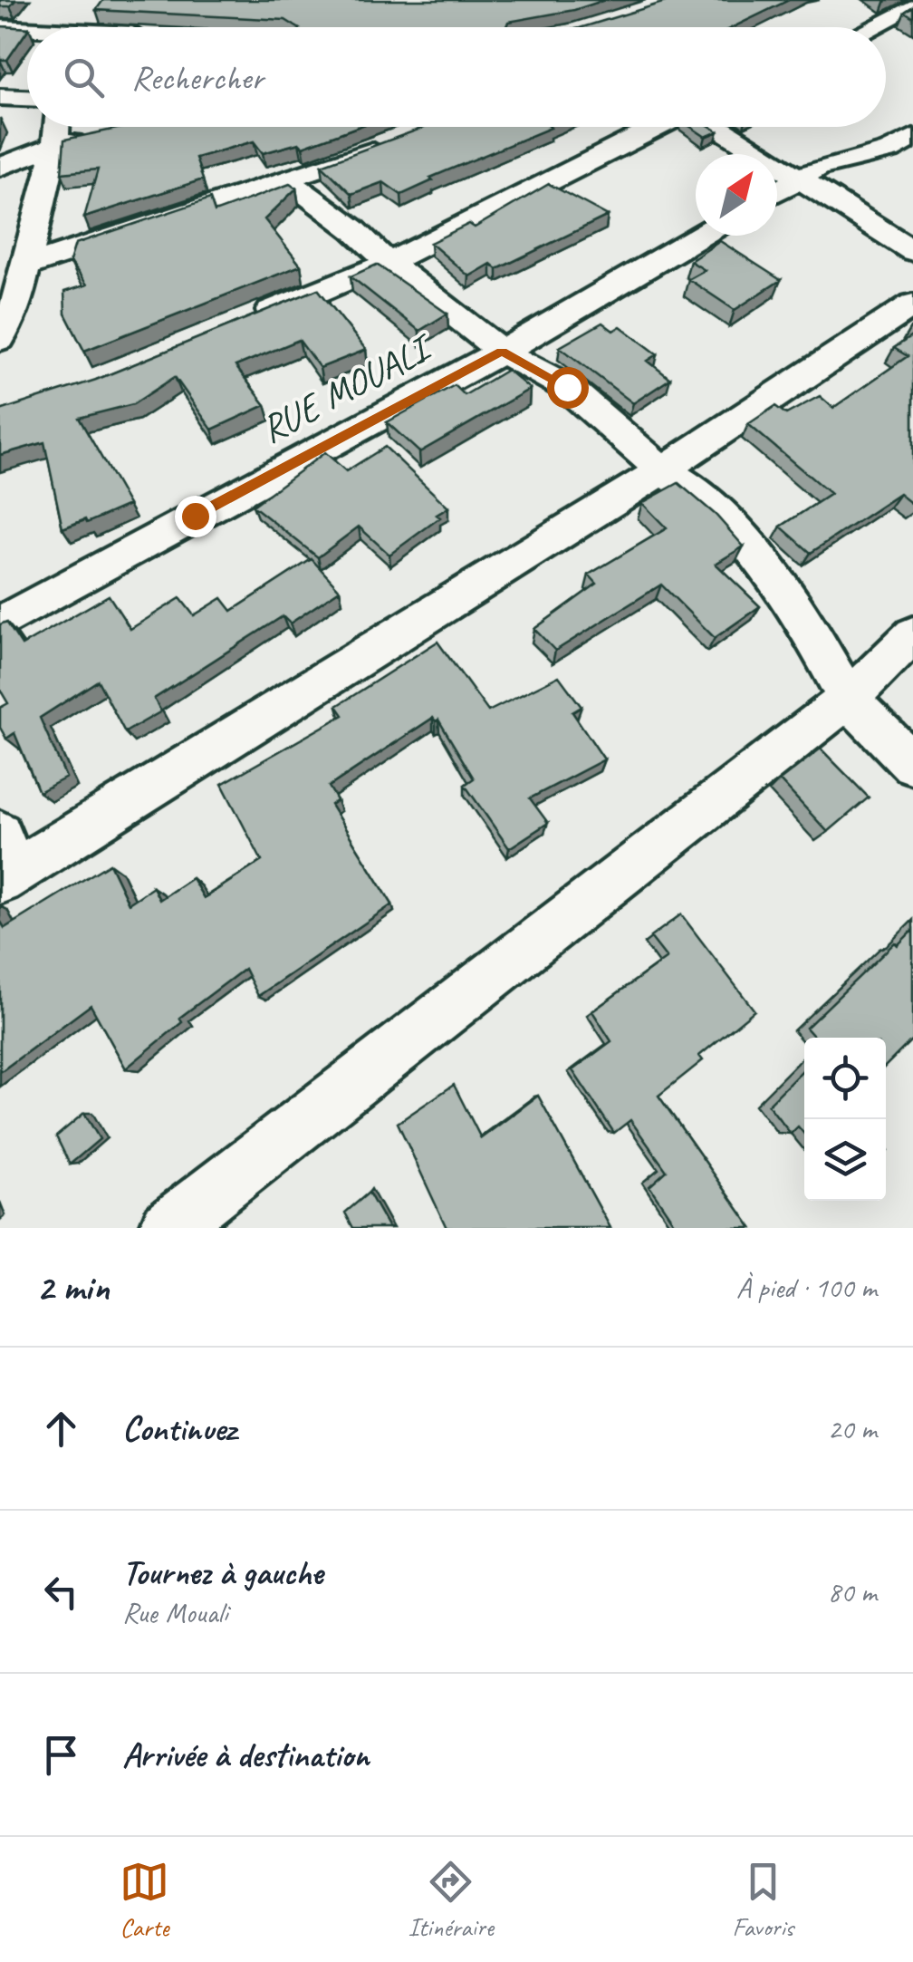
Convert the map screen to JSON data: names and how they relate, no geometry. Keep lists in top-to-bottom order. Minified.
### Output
{"streets":{"street":["RUE MOUALI"]},"north":"top right","page":{"search":"Rechercher","heading":["2 min","À pied · 100 m"],"list":[["Continuez","20 m"],["Tournez à gauche","Rue Mouali","80 m"],"Arrivée à destination"],"nav":["Carte","Itinéraire","Favoris"]}}
